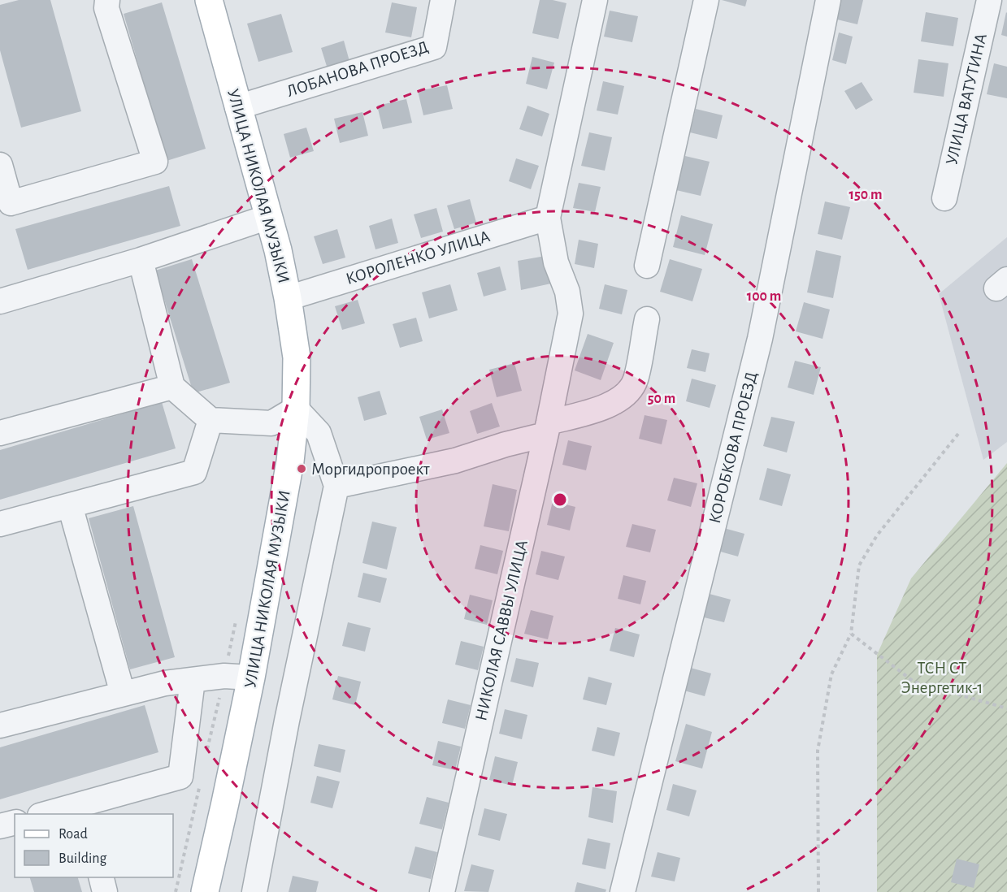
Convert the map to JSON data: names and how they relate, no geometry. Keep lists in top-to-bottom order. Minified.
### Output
{"streets":{"main road":["УЛИЦА НИКОЛАЯ МУЗЫКИ"],"street":["ЛОБАНОВА ПРОЕЗД","УЛИЦА ВАТУТИНА","КОРОЛЕНКО УЛИЦА","КОРОБКОВА ПРОЕЗД","НИКОЛАЯ САВВЫ УЛИЦА"]},"crossings":[["ЛОБАНОВА ПРОЕЗД","УЛИЦА НИКОЛАЯ МУЗЫКИ"],["УЛИЦА НИКОЛАЯ МУЗЫКИ","КОРОЛЕНКО УЛИЦА"],["КОРОЛЕНКО УЛИЦА","НИКОЛАЯ САВВЫ УЛИЦА"]],"parks":["ТСН СТ Энергетик-1"],"places":["Моргидропроект"],"legend":["Road","Building"],"rings":["150 m","100 m","50 m"]}
